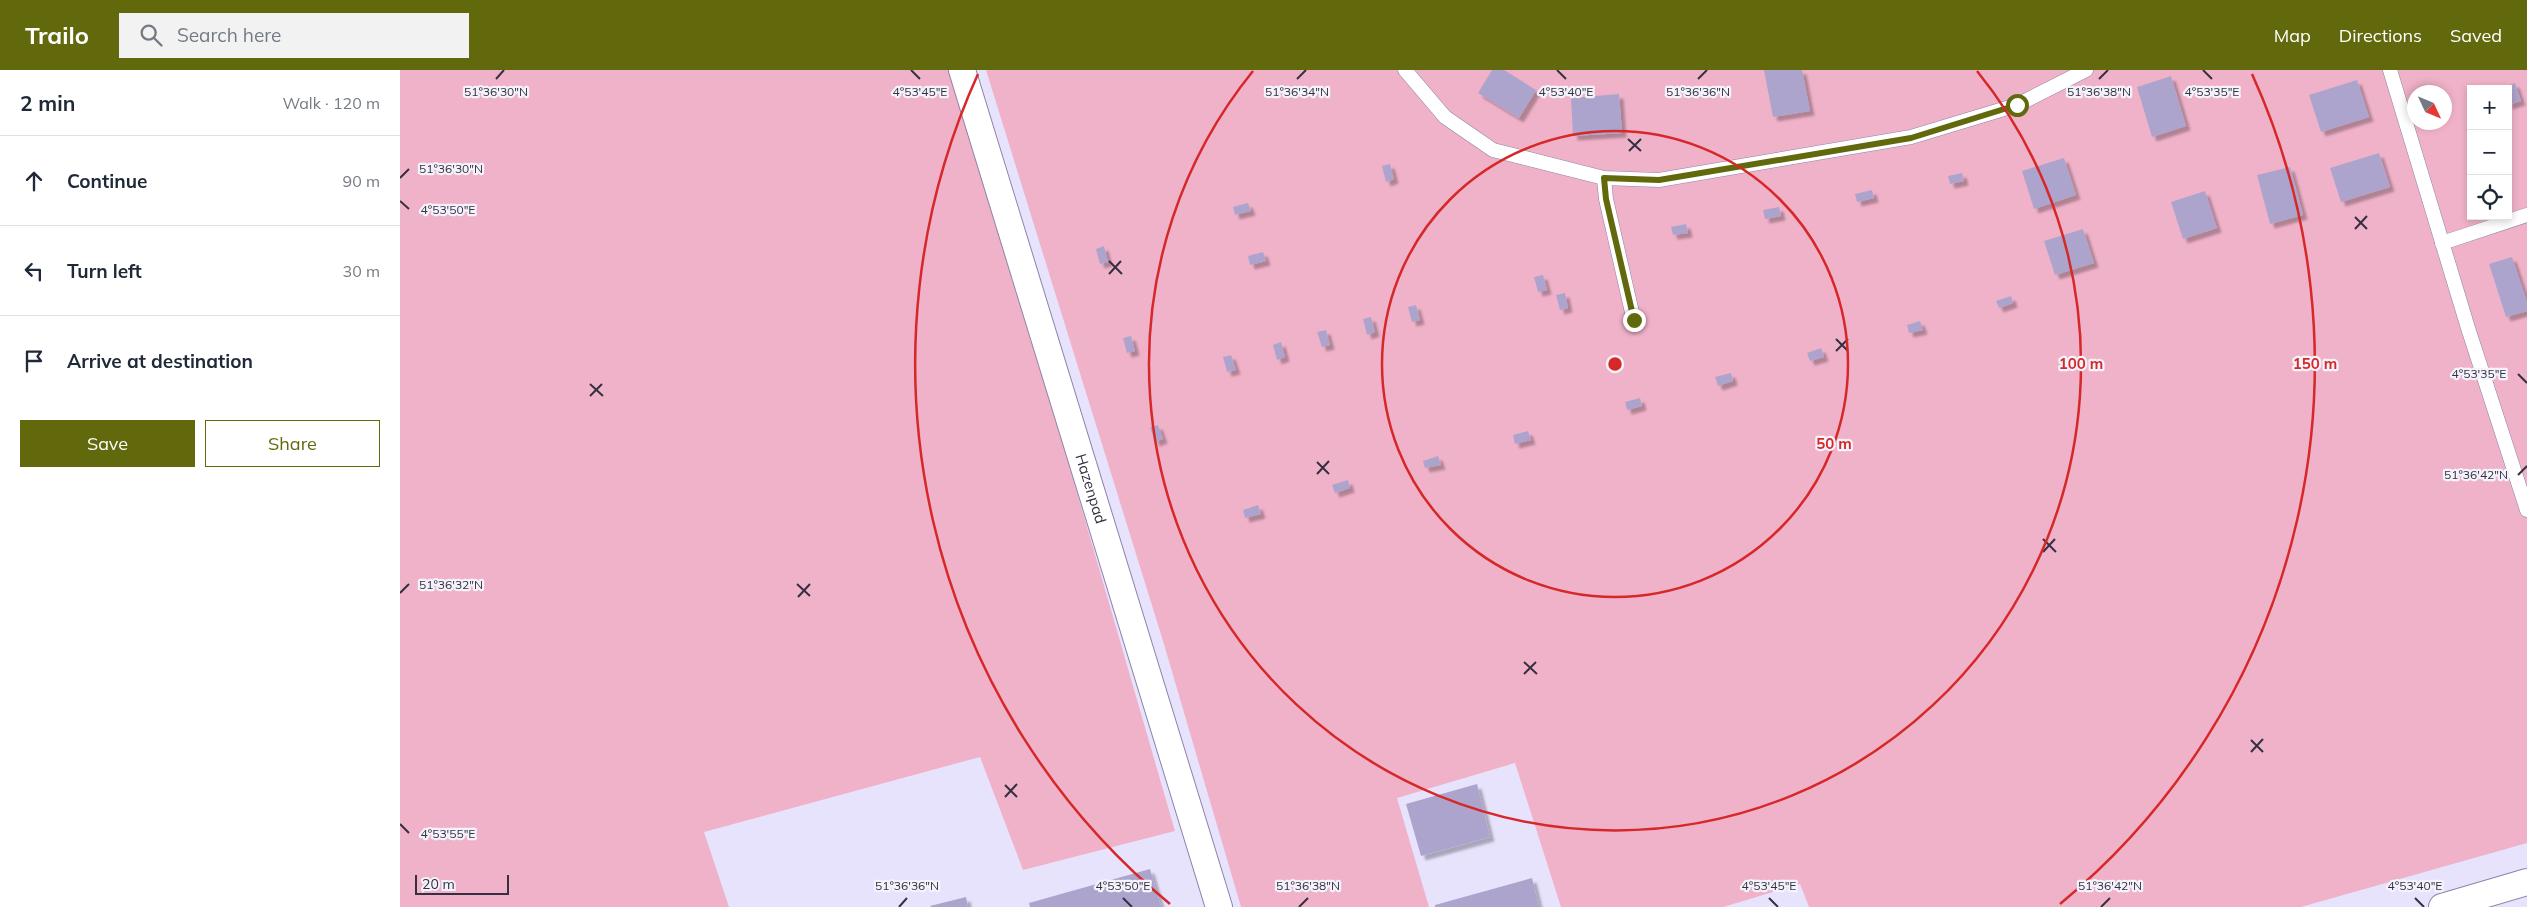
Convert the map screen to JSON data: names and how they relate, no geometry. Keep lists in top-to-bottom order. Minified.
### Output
{"streets":{"street":["Hazenpad"]},"scale_bar":"20 m","north":"bottom right","page":{"header":"Trailo","search":"Search here","nav":["Map","Directions","Saved"],"heading":["2 min","Walk · 120 m"],"map_buttons":["+","−"],"list":[["Continue","90 m"],["Turn left","30 m"],"Arrive at destination"],"buttons":["Save","Share"],"scale":"20 m"},"coordinates":["4°53'40\"E","4°53'45\"E","4°53'35\"E","51°36'30\"N","51°36'34\"N","51°36'36\"N","51°36'38\"N","4°53'50\"E","51°36'42\"N","51°36'32\"N","4°53'55\"E"],"rings":["100 m","150 m","50 m"]}
